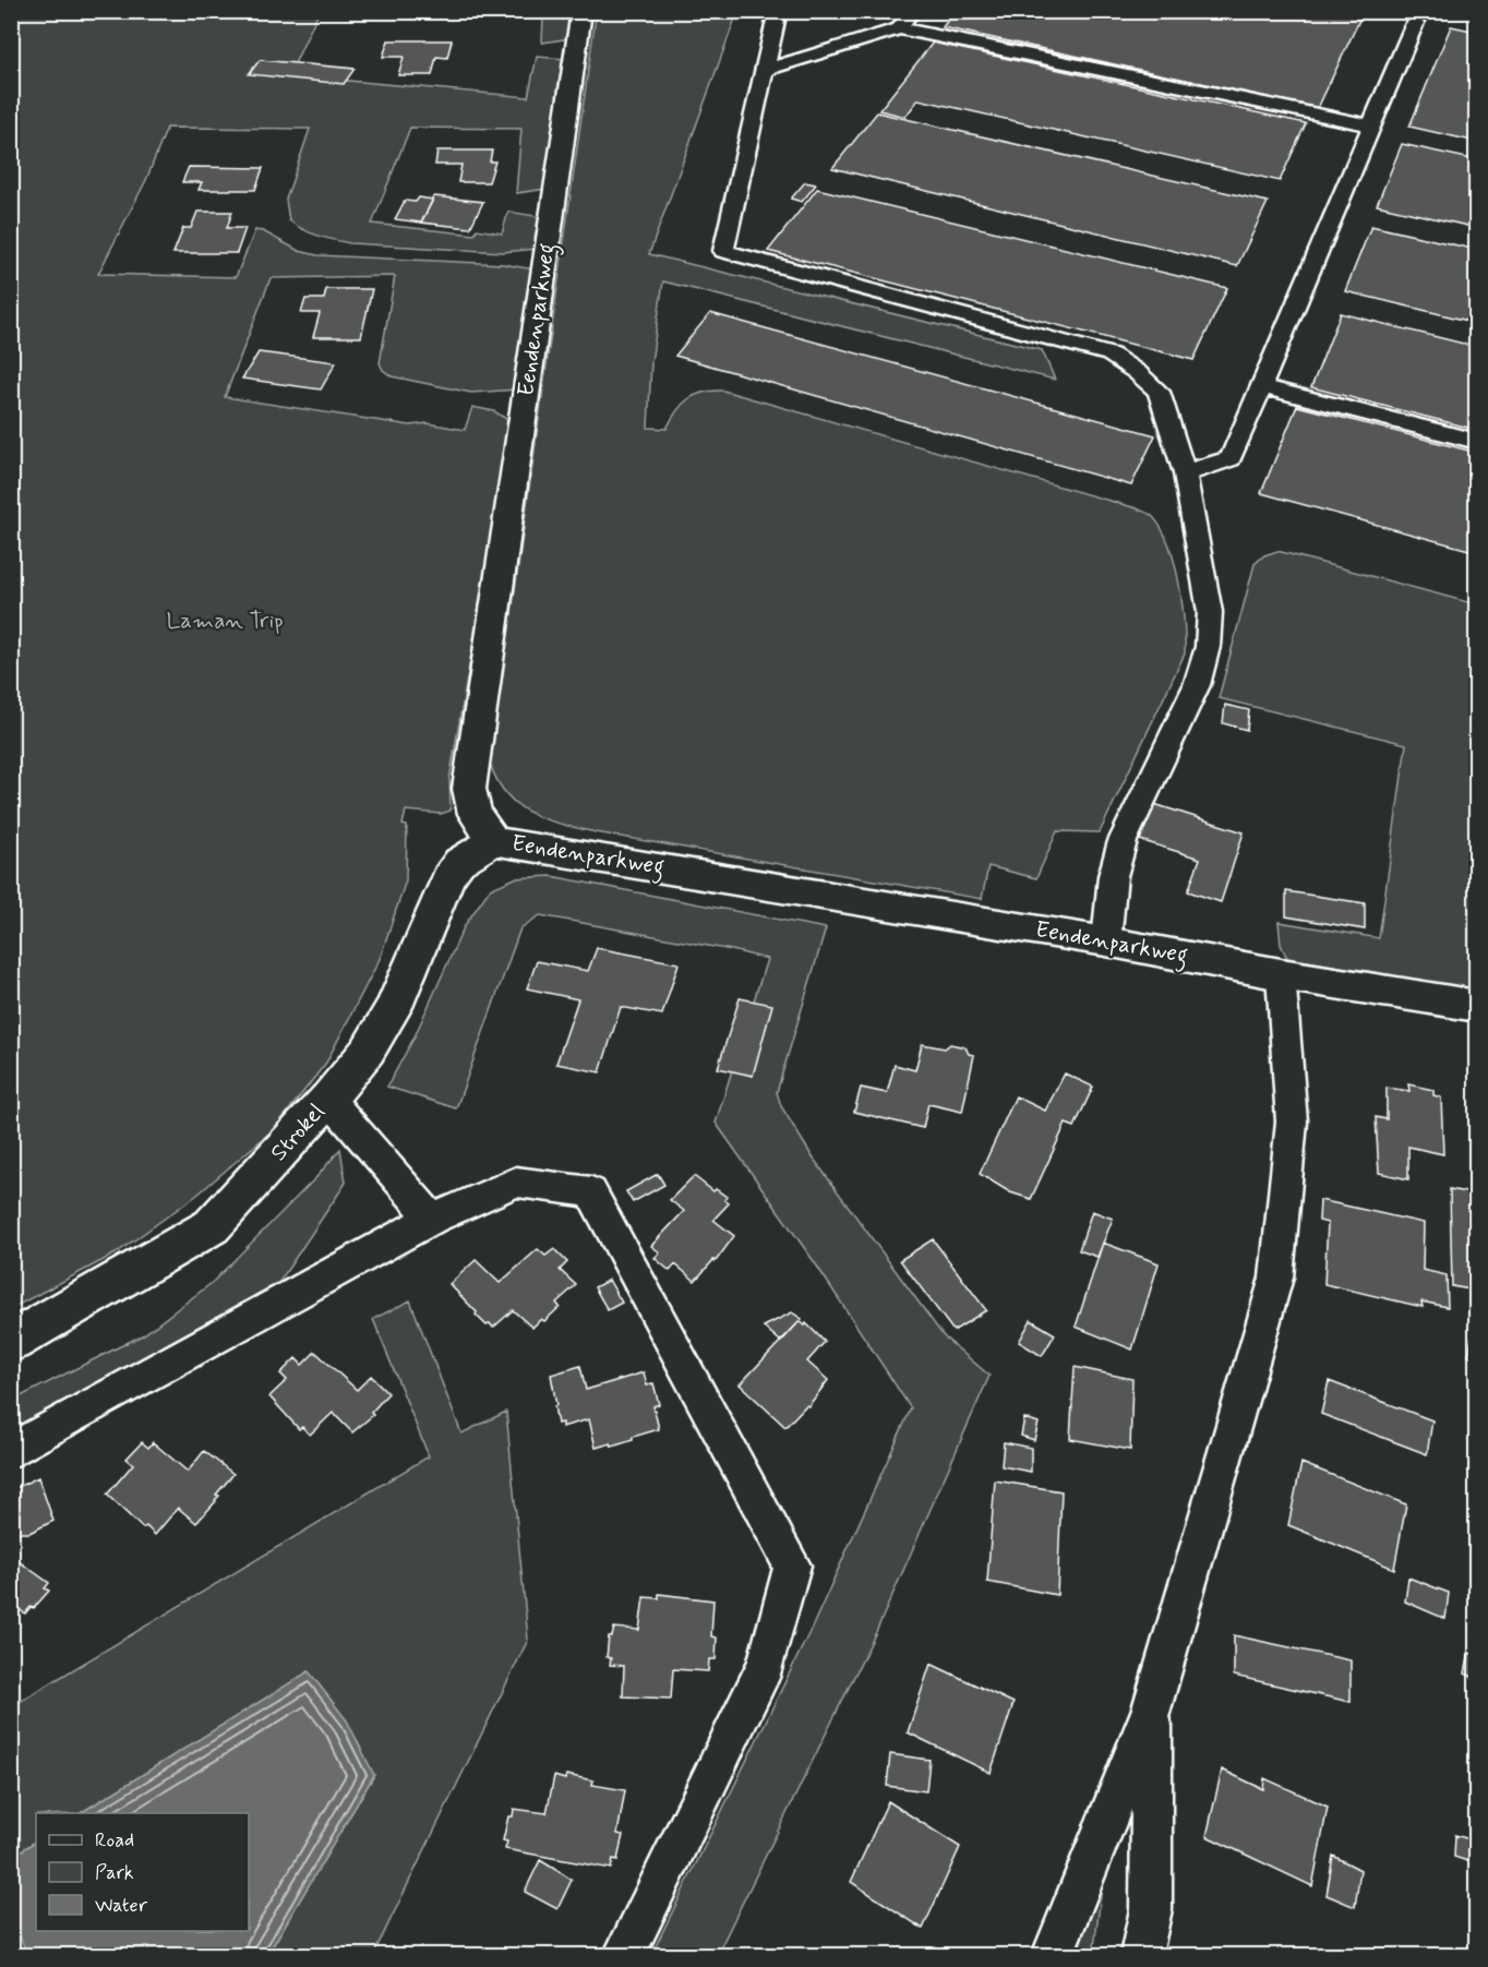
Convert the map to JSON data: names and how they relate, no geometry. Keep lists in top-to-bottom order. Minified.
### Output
{"streets":{"street":["Eendenparkweg","Strokel"]},"crossings":[["Eendenparkweg","Strokel"]],"parks":["Laman Trip"],"legend":["Road","Park","Water"]}
